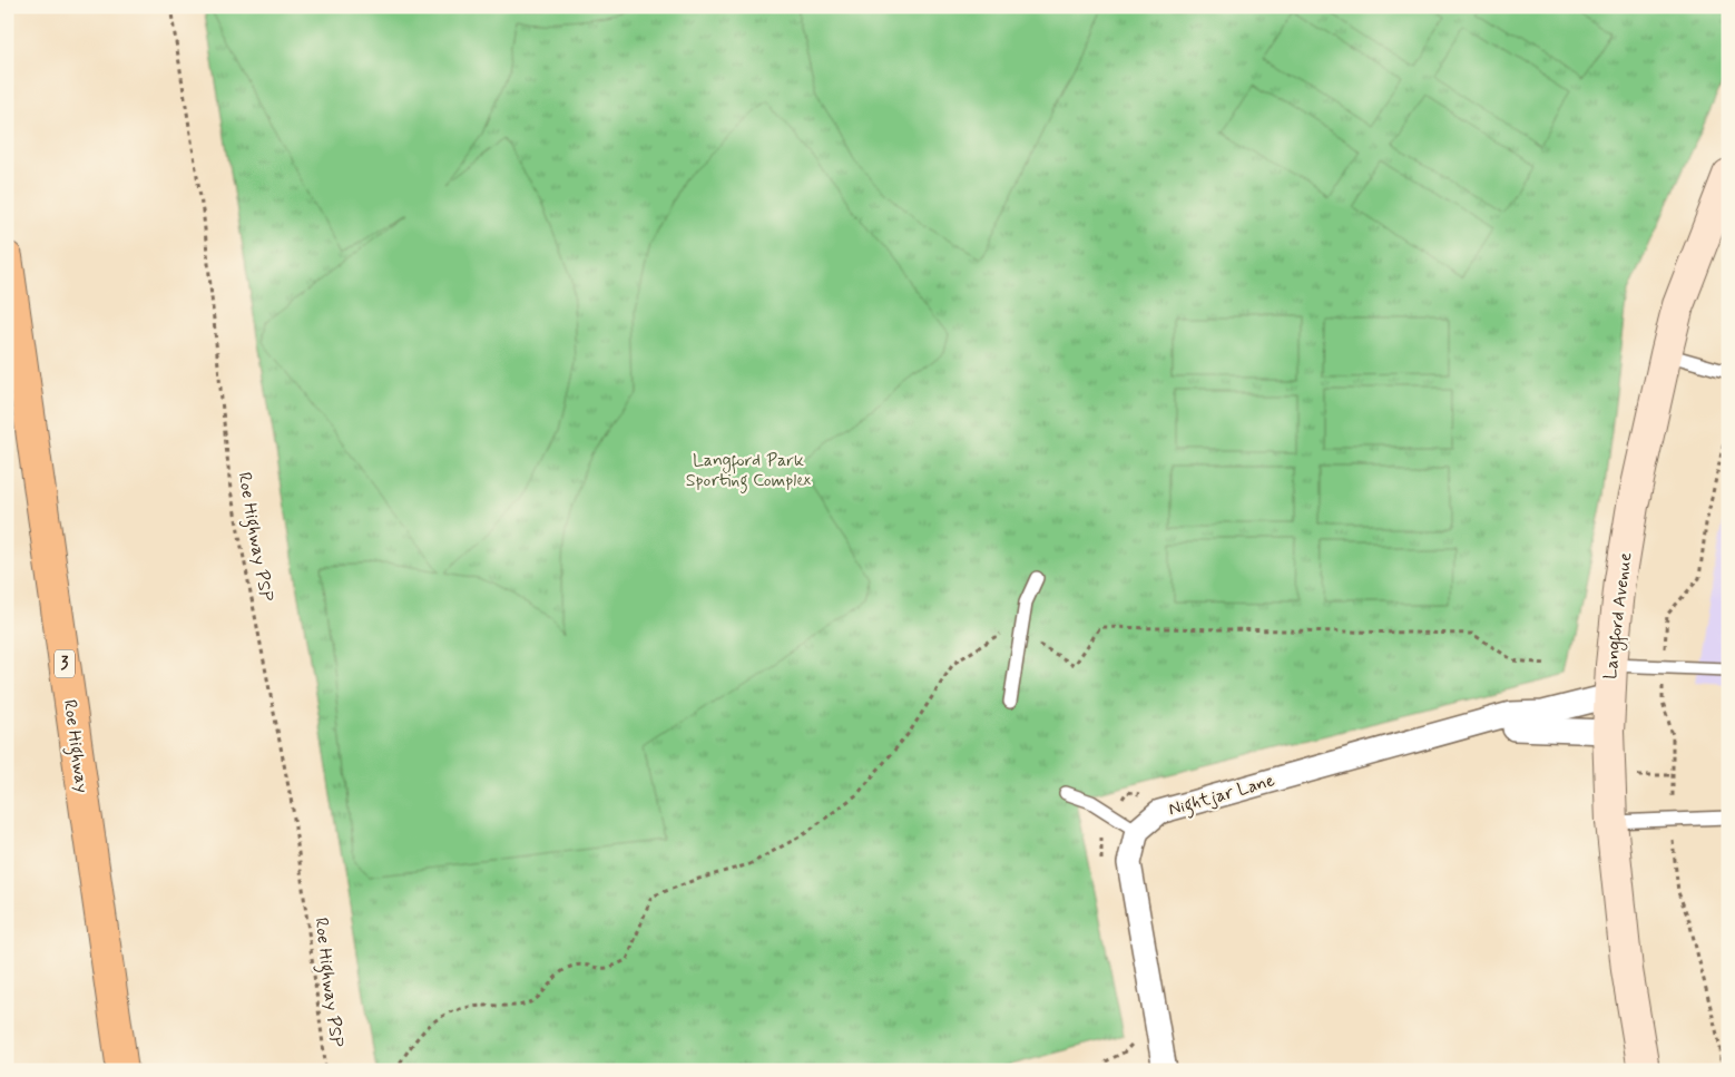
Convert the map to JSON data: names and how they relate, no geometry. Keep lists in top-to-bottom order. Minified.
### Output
{"streets":{"highway":["3","Roe Highway"],"main road":["Langford Avenue"],"street":["Nightjar Lane"],"path":["Roe Highway PSP"]},"crossings":[["Langford Avenue","Nightjar Lane"]],"parks":["Langford Park Sporting Complex"]}
